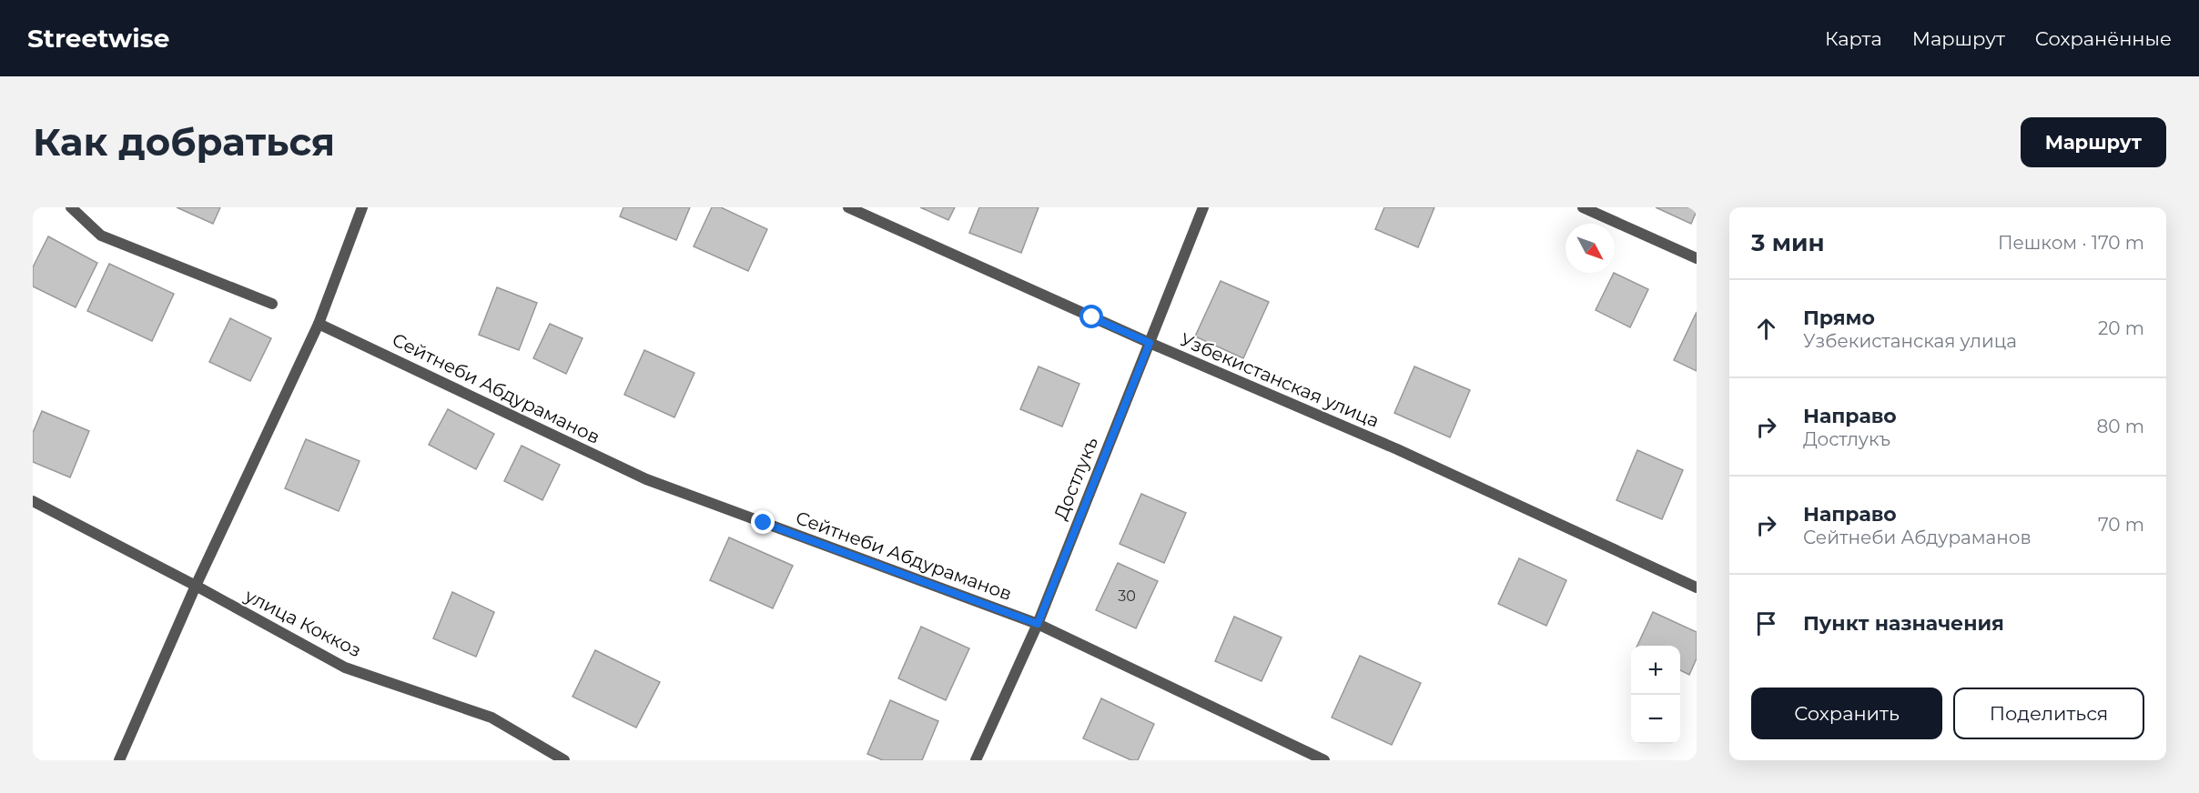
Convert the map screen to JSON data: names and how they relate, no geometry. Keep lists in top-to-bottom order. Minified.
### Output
{"streets":{"street":["Узбекистанская улица","Сейтнеби Абдураманов","Достлукъ","улица Коккоз"]},"crossings":[["Узбекистанская улица","Достлукъ"],["Сейтнеби Абдураманов","Достлукъ"]],"house_numbers":["30"],"north":"bottom right","page":{"header":"Streetwise","nav":["Карта","Маршрут","Сохранённые"],"buttons":["Маршрут",["Сохранить","Поделиться"]],"title":"Как добраться","heading":["3 мин","Пешком · 170 m"],"list":[["Прямо","Узбекистанская улица","20 m"],["Направо","Достлукъ","80 m"],["Направо","Сейтнеби Абдураманов","70 m"],"Пункт назначения"],"map_buttons":["+","−"]}}
